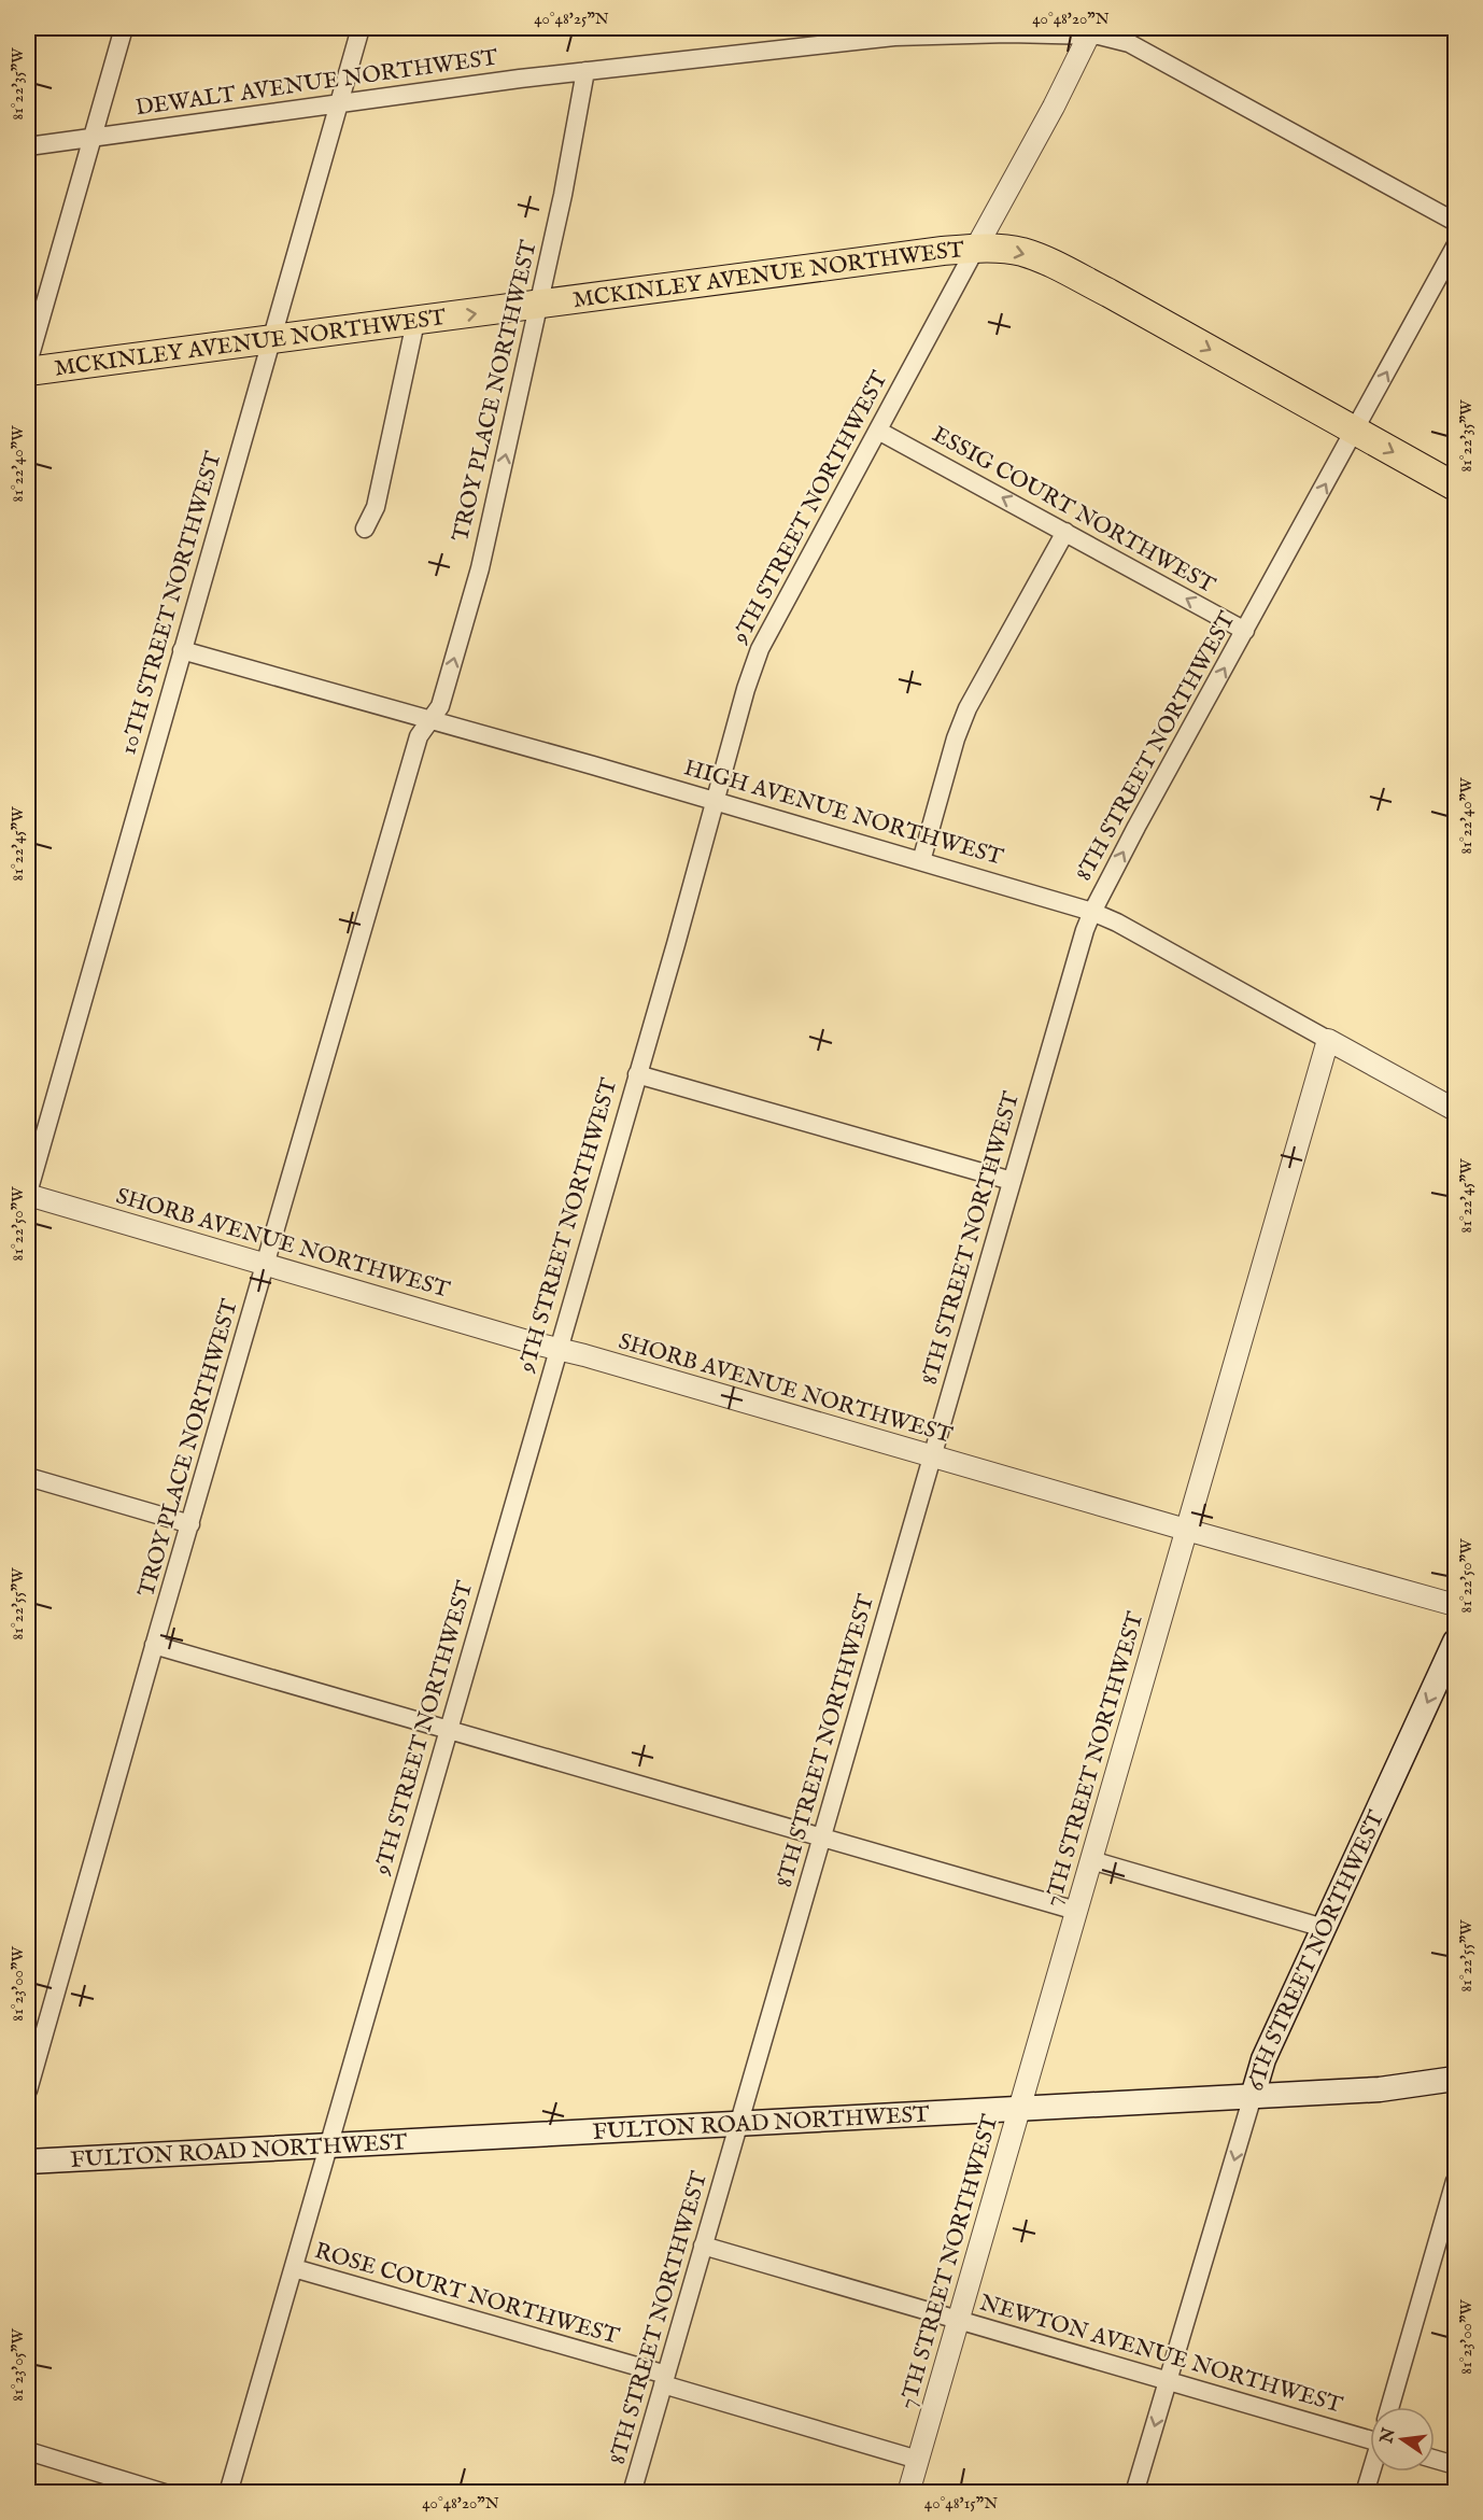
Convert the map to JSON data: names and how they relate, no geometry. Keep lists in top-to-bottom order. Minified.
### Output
{"streets":{"main road":["MCKINLEY AVENUE NORTHWEST","6TH STREET NORTHWEST","FULTON ROAD NORTHWEST"],"street":["DEWALT AVENUE NORTHWEST","TROY PLACE NORTHWEST","9TH STREET NORTHWEST","ESSIG COURT NORTHWEST","10TH STREET NORTHWEST","8TH STREET NORTHWEST","HIGH AVENUE NORTHWEST","SHORB AVENUE NORTHWEST","7TH STREET NORTHWEST","ROSE COURT NORTHWEST","NEWTON AVENUE NORTHWEST"]},"crossings":[["DEWALT AVENUE NORTHWEST","TROY PLACE NORTHWEST"],["DEWALT AVENUE NORTHWEST","9TH STREET NORTHWEST"],["DEWALT AVENUE NORTHWEST","10TH STREET NORTHWEST"],["MCKINLEY AVENUE NORTHWEST","TROY PLACE NORTHWEST"],["MCKINLEY AVENUE NORTHWEST","9TH STREET NORTHWEST"],["MCKINLEY AVENUE NORTHWEST","10TH STREET NORTHWEST"],["MCKINLEY AVENUE NORTHWEST","8TH STREET NORTHWEST"],["TROY PLACE NORTHWEST","HIGH AVENUE NORTHWEST"],["TROY PLACE NORTHWEST","SHORB AVENUE NORTHWEST"],["9TH STREET NORTHWEST","ESSIG COURT NORTHWEST"],["9TH STREET NORTHWEST","HIGH AVENUE NORTHWEST"],["9TH STREET NORTHWEST","SHORB AVENUE NORTHWEST"],["9TH STREET NORTHWEST","FULTON ROAD NORTHWEST"],["9TH STREET NORTHWEST","ROSE COURT NORTHWEST"],["ESSIG COURT NORTHWEST","8TH STREET NORTHWEST"],["10TH STREET NORTHWEST","HIGH AVENUE NORTHWEST"],["10TH STREET NORTHWEST","SHORB AVENUE NORTHWEST"],["8TH STREET NORTHWEST","HIGH AVENUE NORTHWEST"],["8TH STREET NORTHWEST","SHORB AVENUE NORTHWEST"],["8TH STREET NORTHWEST","FULTON ROAD NORTHWEST"],["8TH STREET NORTHWEST","ROSE COURT NORTHWEST"],["8TH STREET NORTHWEST","NEWTON AVENUE NORTHWEST"],["HIGH AVENUE NORTHWEST","7TH STREET NORTHWEST"],["SHORB AVENUE NORTHWEST","7TH STREET NORTHWEST"],["7TH STREET NORTHWEST","FULTON ROAD NORTHWEST"],["7TH STREET NORTHWEST","ROSE COURT NORTHWEST"],["7TH STREET NORTHWEST","NEWTON AVENUE NORTHWEST"],["6TH STREET NORTHWEST","FULTON ROAD NORTHWEST"],["6TH STREET NORTHWEST","NEWTON AVENUE NORTHWEST"]],"one_way":["MCKINLEY AVENUE NORTHWEST","ESSIG COURT NORTHWEST","6TH STREET NORTHWEST"],"north":"left","coordinates":["40°48'25\"N","40°48'20\"N","81°22'35\"W","81°22'40\"W","81°22'45\"W","81°22'50\"W","81°22'55\"W","81°23'00\"W","81°23'05\"W","40°48'15\"N"]}
